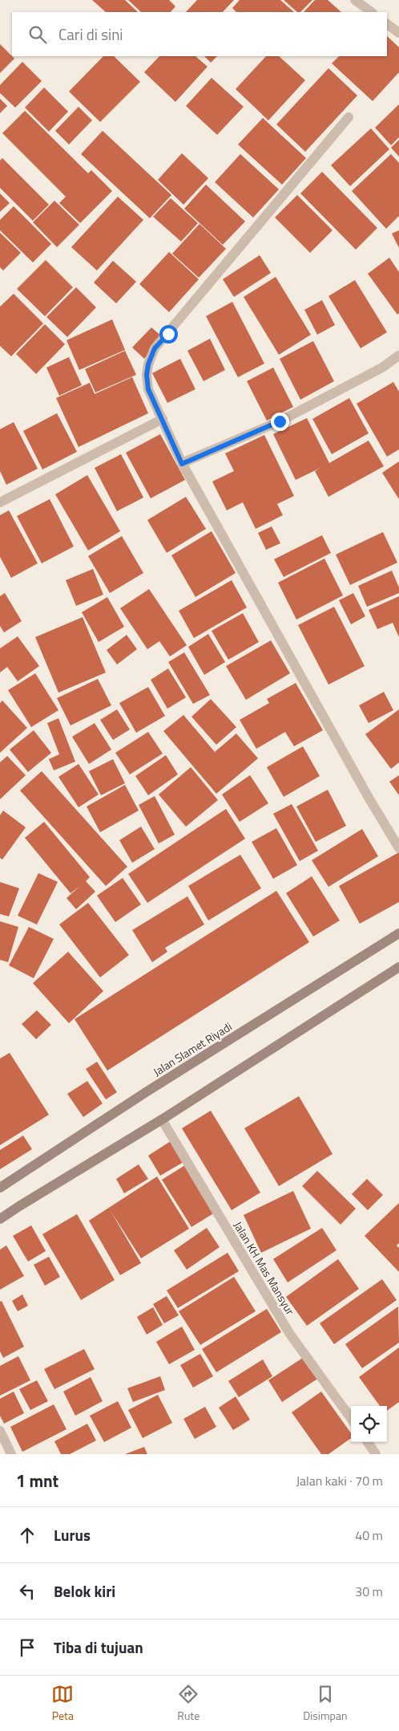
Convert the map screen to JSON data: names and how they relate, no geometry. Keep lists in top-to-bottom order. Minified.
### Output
{"streets":{"main road":["Jalan Slamet Riyadi"],"street":["Jalan KH Mas Mansyur"]},"page":{"search":"Cari di sini","heading":["1 mnt","Jalan kaki · 70 m"],"list":[["Lurus","40 m"],["Belok kiri","30 m"],"Tiba di tujuan"],"nav":["Peta","Rute","Disimpan"]}}
